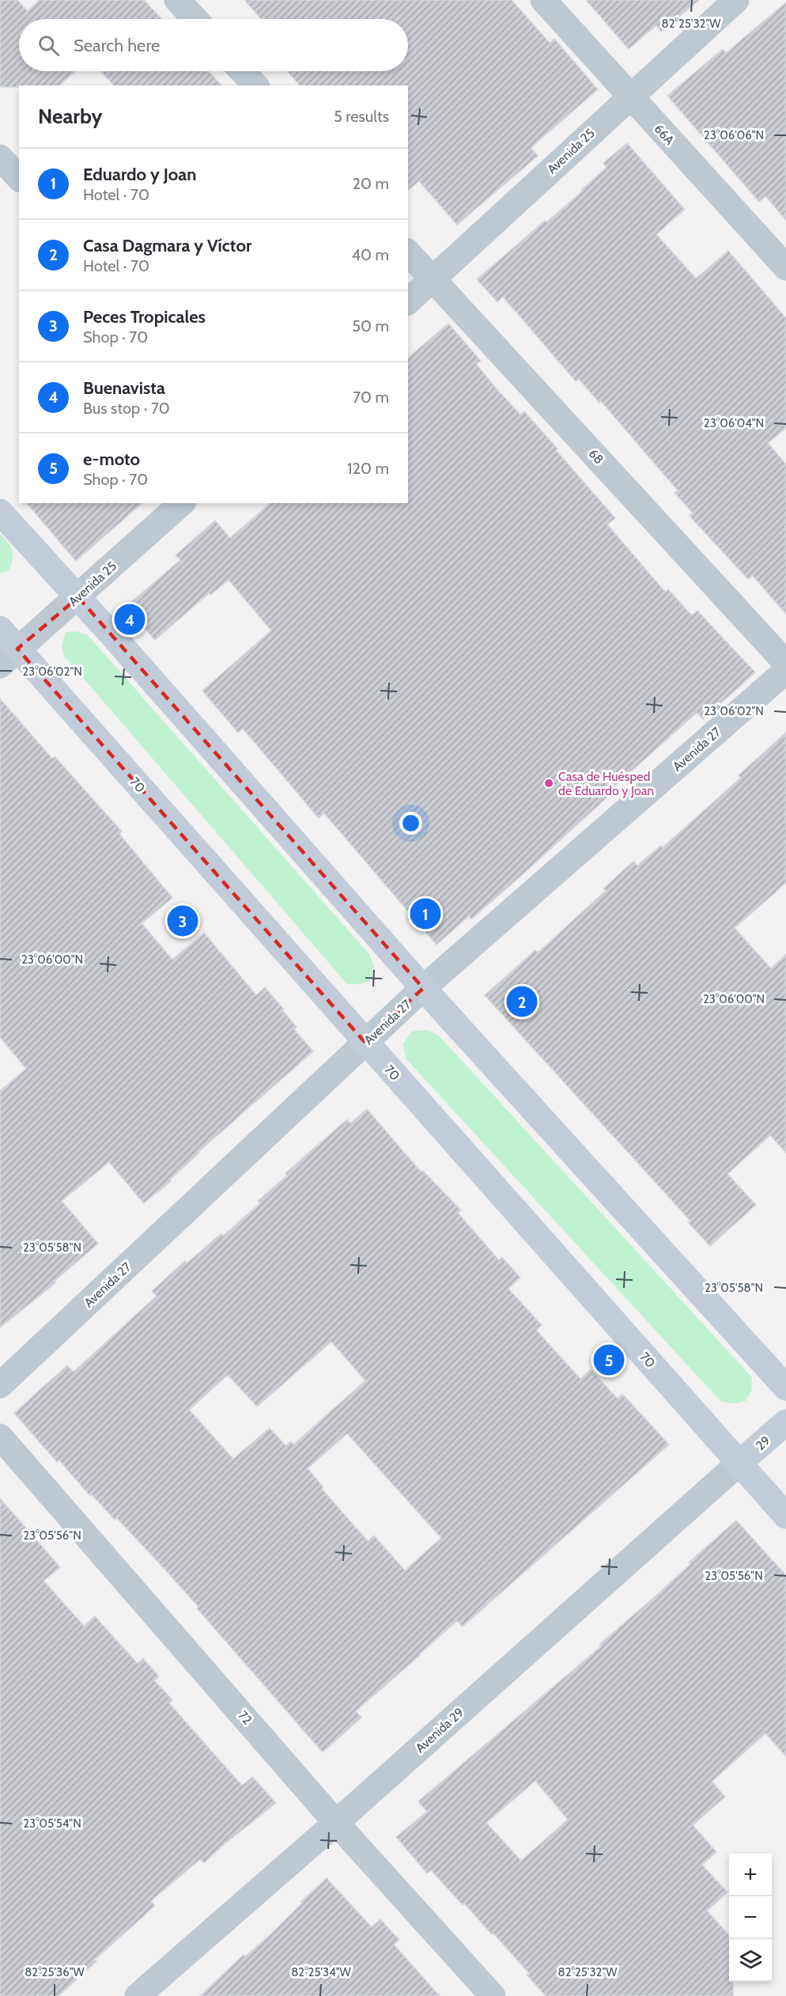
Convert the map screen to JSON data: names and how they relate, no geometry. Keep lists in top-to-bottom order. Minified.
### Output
{"streets":{"main road":["70","29"],"street":["66A","Avenida 25","68","Avenida 27","72","Avenida 29"]},"crossings":[["66A","Avenida 25"],["Avenida 25","68"],["Avenida 25","70"],["Avenida 27","70"],["70","29"],["70","Avenida 29"],["29","Avenida 29"],["72","Avenida 29"]],"places":["Casa de Huésped de Eduardo y Joan"],"page":{"search":"Search here","heading":["Nearby","5 results"],"list":[{"mark":"1","name":"Eduardo y Joan","note":"Hotel · 70","value":"20 m"},{"mark":"2","name":"Casa Dagmara y Víctor","note":"Hotel · 70","value":"40 m"},{"mark":"3","name":"Peces Tropicales","note":"Shop · 70","value":"50 m"},{"mark":"4","name":"Buenavista","note":"Bus stop · 70","value":"70 m"},{"mark":"5","name":"e-moto","note":"Shop · 70","value":"120 m"}],"pins":["4","1","3","2","5"],"map_buttons":["+","−"]},"coordinates":["82°25'32\"W","23°06'06\"N","23°06'04\"N","23°06'02\"N","23°06'00\"N","23°05'58\"N","23°05'56\"N","23°05'54\"N","82°25'36\"W","82°25'34\"W"]}
